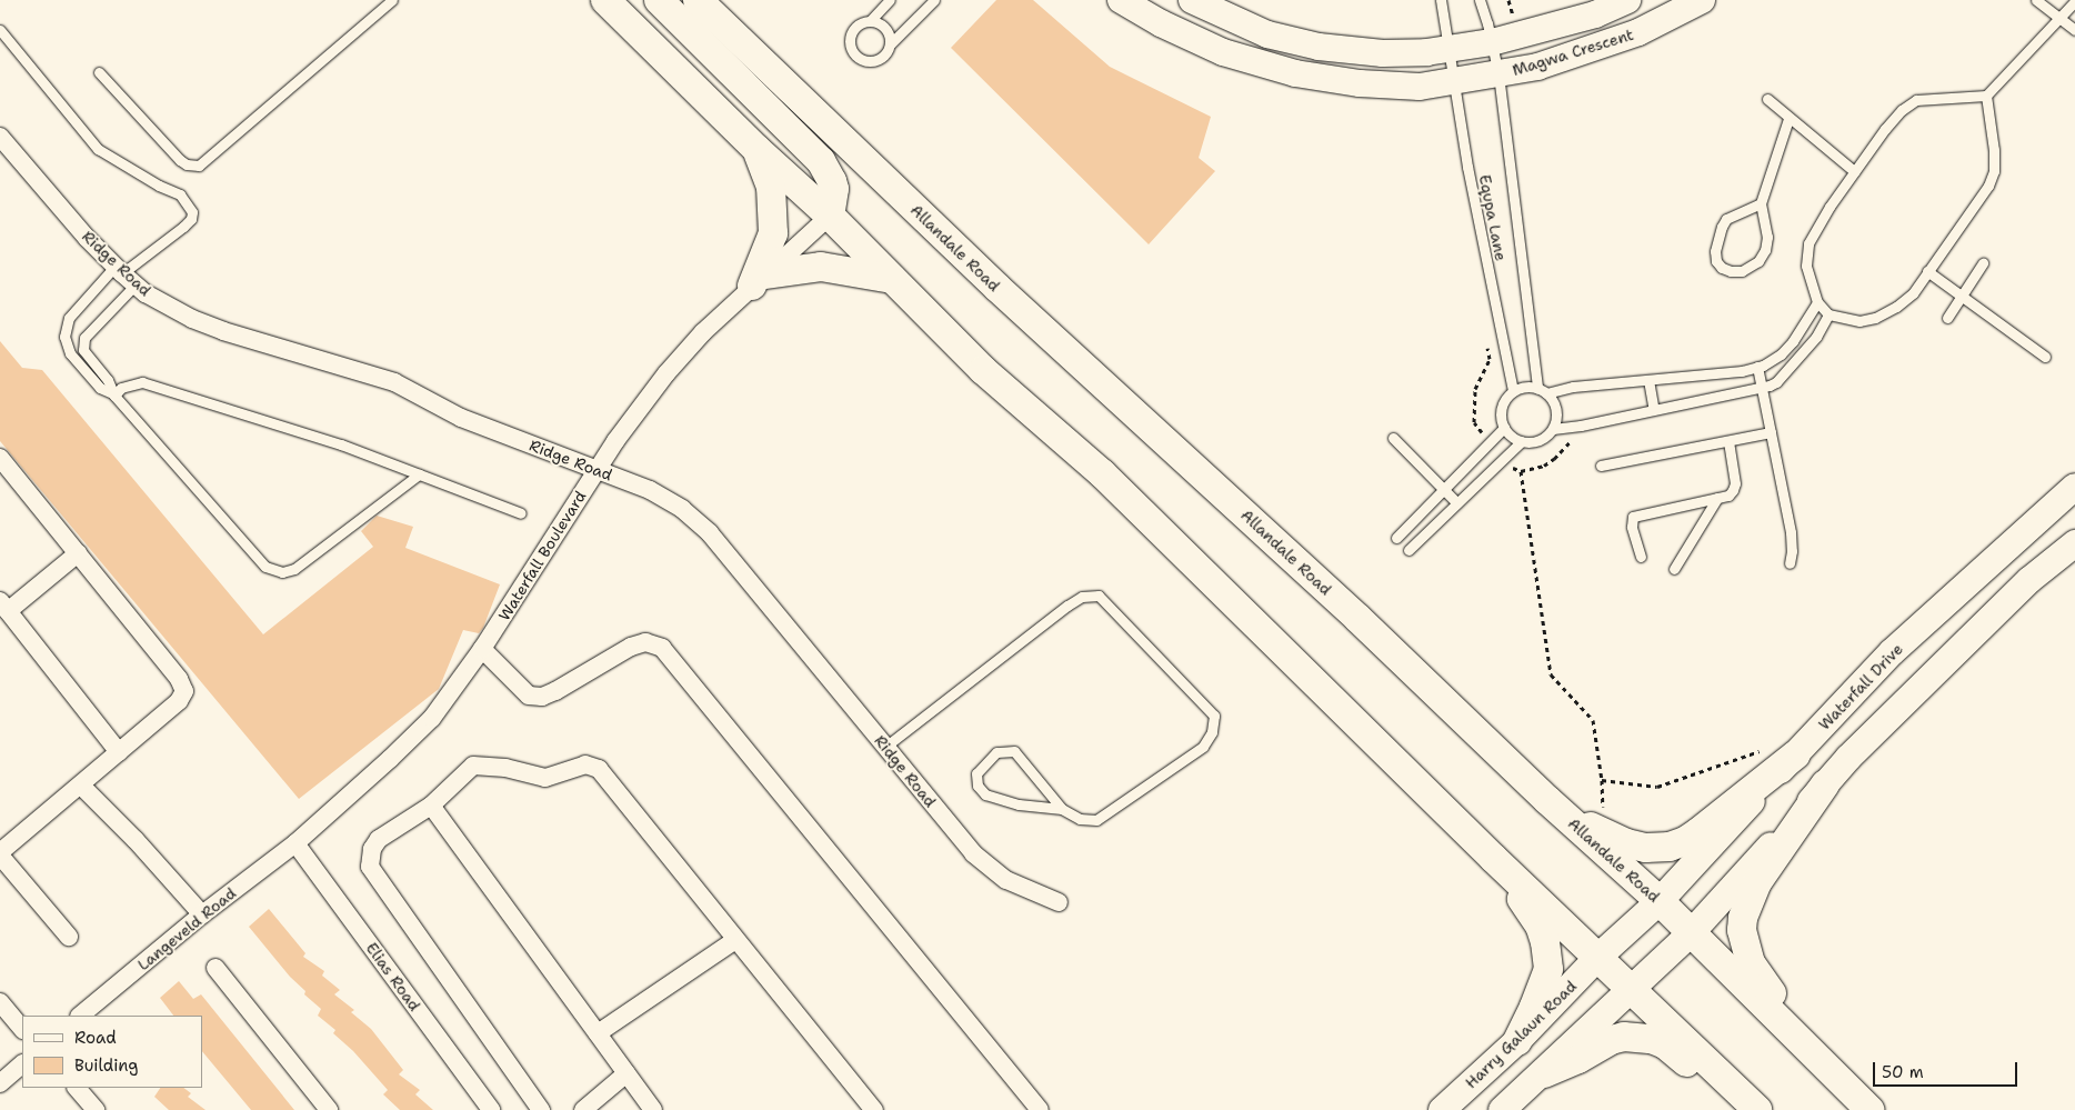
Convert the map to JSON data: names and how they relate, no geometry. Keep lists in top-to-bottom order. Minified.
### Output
{"streets":{"main road":["Magwa Crescent","Allandale Road","Waterfall Drive","Harry Galaun Road"],"street":["Ridge Road","Waterfall Boulevard","Langeveld Road","Elias Road"],"lane":["Equpa Lane"]},"crossings":[["Magwa Crescent","Equpa Lane"],["Allandale Road","Waterfall Drive"],["Allandale Road","Harry Galaun Road"],["Ridge Road","Waterfall Boulevard"],["Waterfall Boulevard","Langeveld Road"],["Waterfall Boulevard","Elias Road"],["Waterfall Drive","Harry Galaun Road"],["Langeveld Road","Elias Road"]],"legend":["Road","Building"],"scale_bar":"50 m"}
